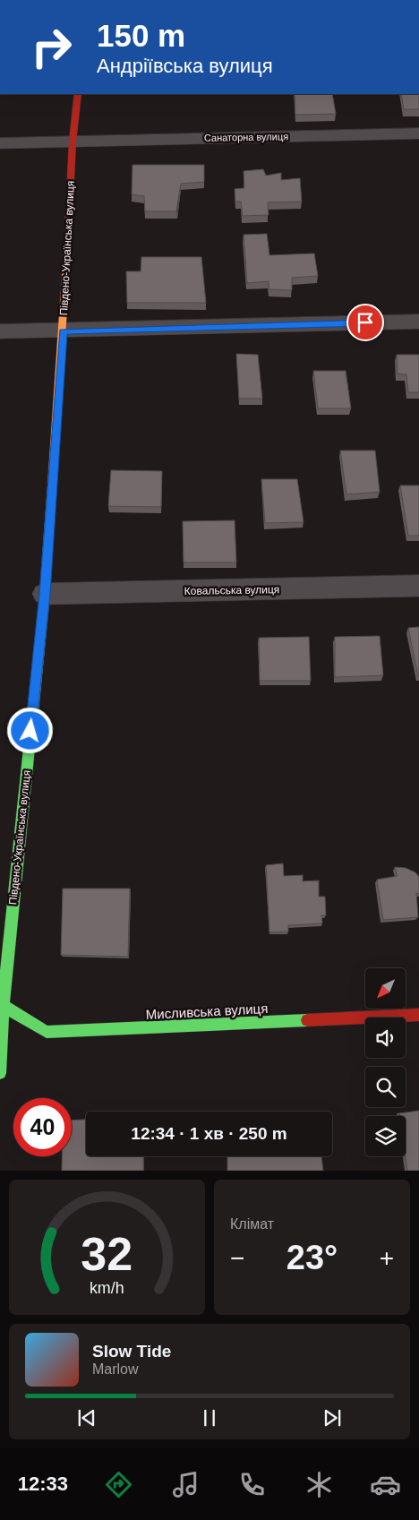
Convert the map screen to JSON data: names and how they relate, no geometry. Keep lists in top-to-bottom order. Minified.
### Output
{"streets":{"street":["Санаторна вулиця","Південо-Українська вулиця","Ковальська вулиця","Мисливська вулиця"]},"crossings":[["Санаторна вулиця","Південо-Українська вулиця"],["Південо-Українська вулиця","Ковальська вулиця"],["Південо-Українська вулиця","Мисливська вулиця"]],"north":"bottom left","page":{"turn":["150 m","Андріївська вулиця"],"limit":"40","trip":"12:34 · 1 хв · 250 m","tile":"Клімат","heat":["−","23°","+"],"song":["Slow Tide","Marlow"],"tabs":"12:33","gauge":["32","km/h"]}}
